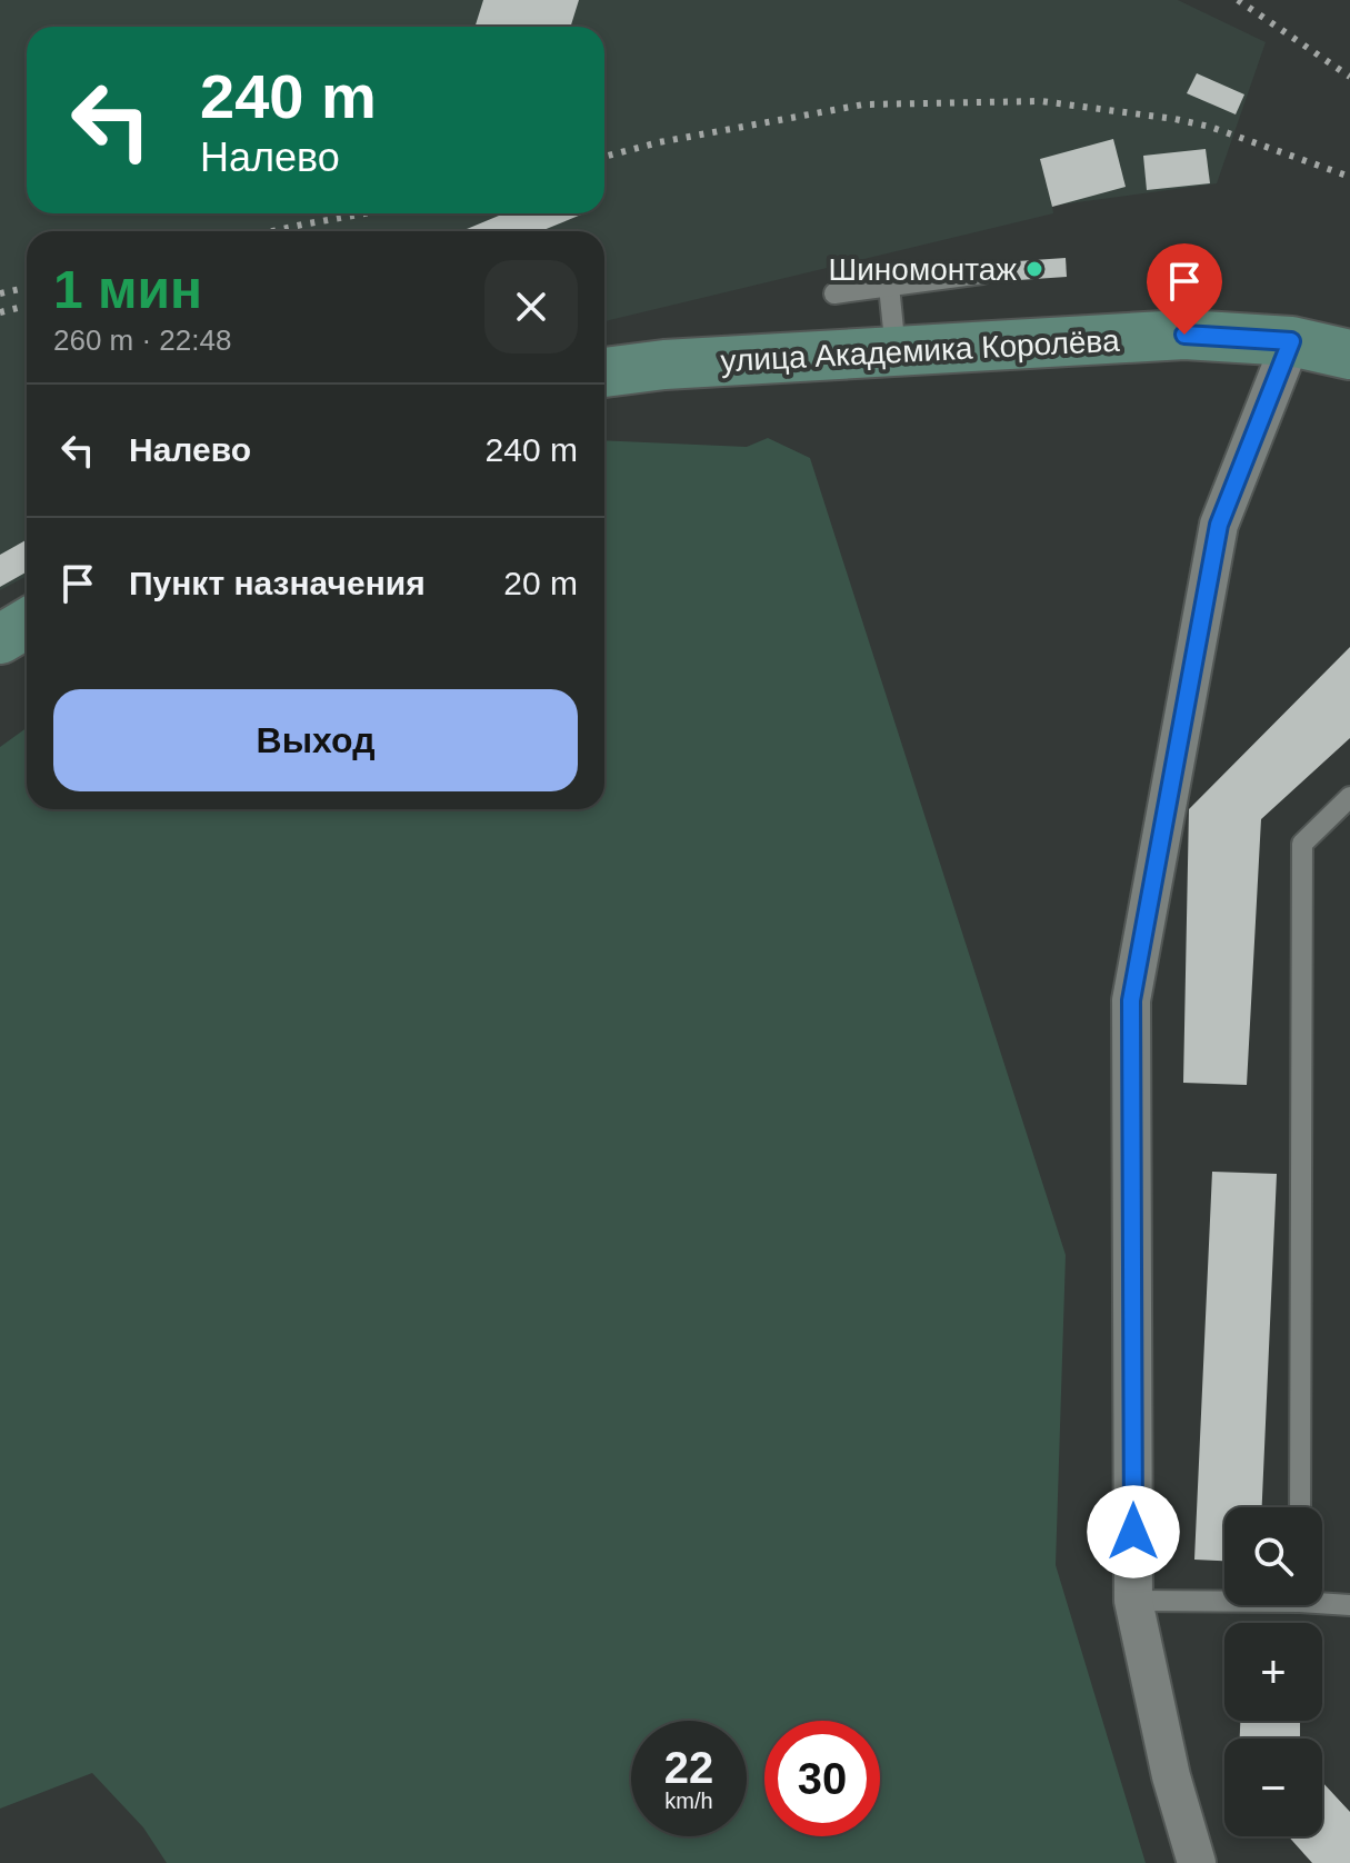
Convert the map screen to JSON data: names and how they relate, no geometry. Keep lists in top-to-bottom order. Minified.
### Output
{"streets":{"main road":["улица Академика Королёва"]},"places":["Шиномонтаж"],"page":{"turn":["240 m","Налево"],"heading":["1 мин","260 m · 22:48"],"list":[{"name":"Налево","value":"240 m"},{"name":"Пункт назначения","value":"20 m"}],"buttons":"Выход","map_buttons":["+","−"],"speed":"22 km/h","limit":"30"}}
